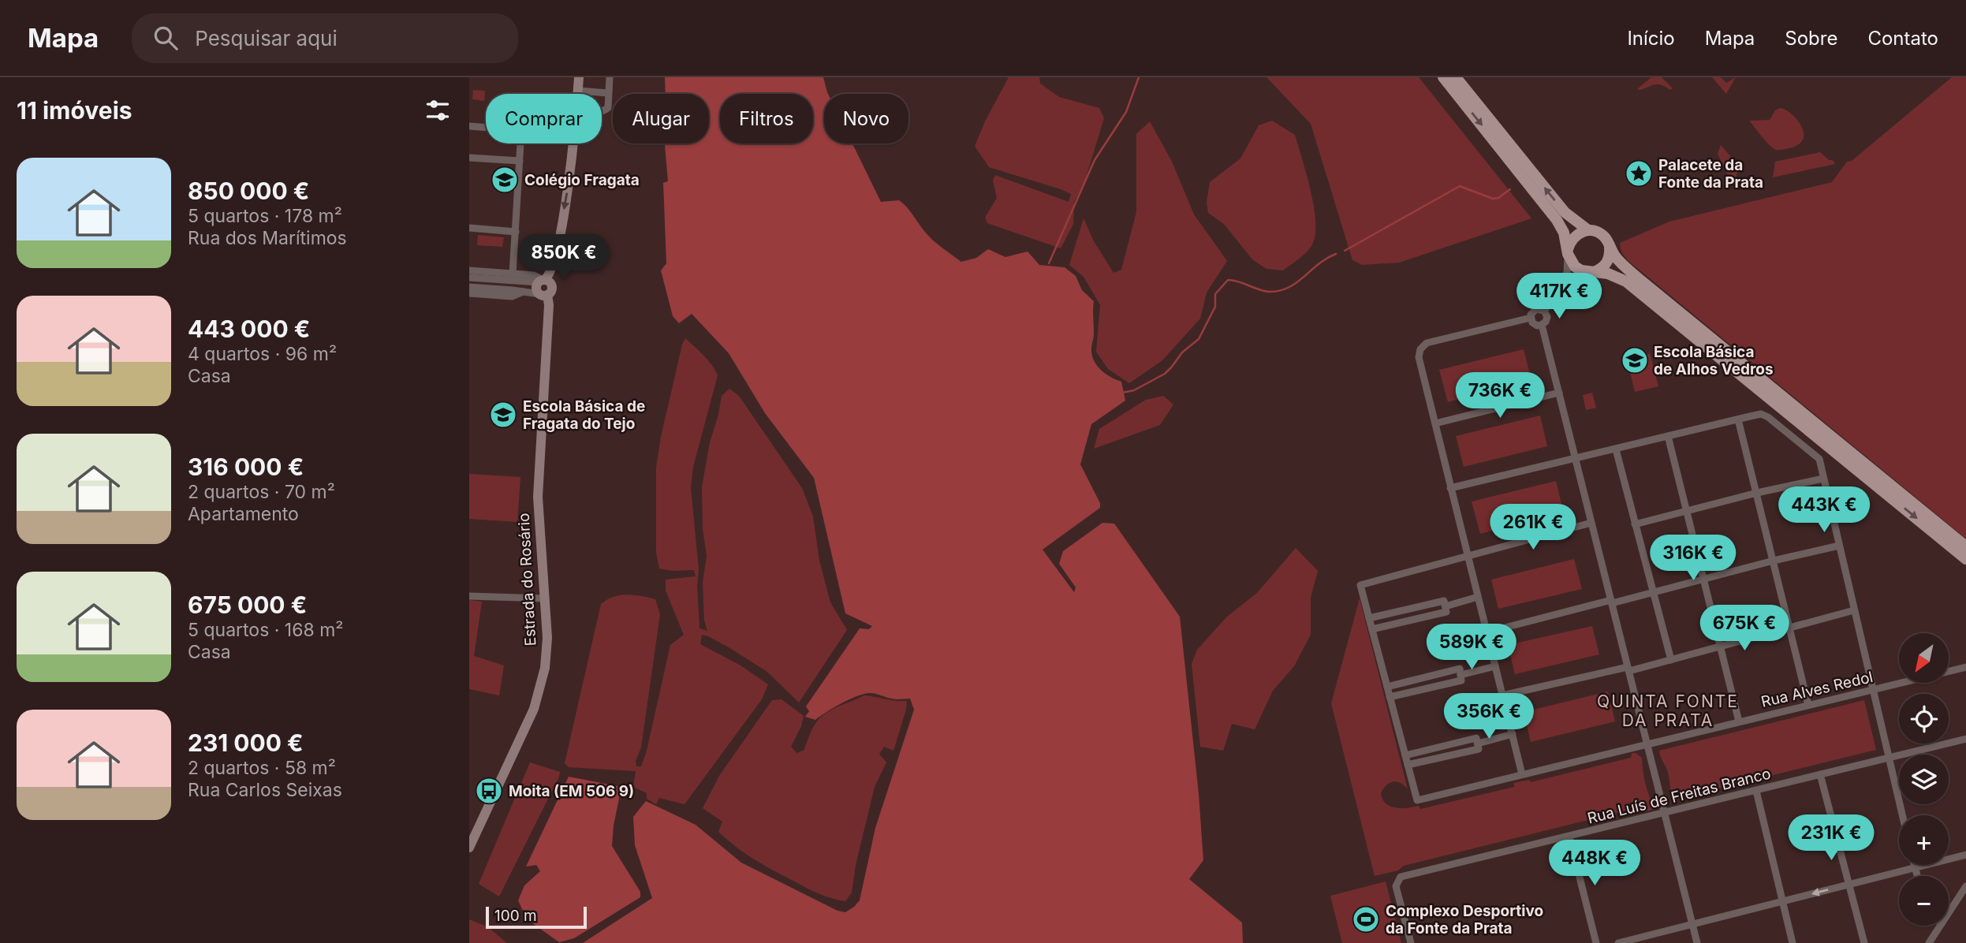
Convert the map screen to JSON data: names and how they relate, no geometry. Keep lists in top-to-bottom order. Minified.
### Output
{"streets":{"street":["Estrada do Rosário","Rua Alves Redol","Rua Luís de Freitas Branco"]},"districts":["QUINTA FONTE DA PRATA"],"places":{"place":["Palacete da Fonte da Prata"],"school or university":["Colégio Fragata","Escola Básica de Alhos Vedros","Escola Básica de Fragata do Tejo"],"bus stop":["Moita (EM 506 9)"],"sports":["Complexo Desportivo da Fonte da Prata"]},"scale_bar":"100 m","north":"bottom left","page":{"header":"Mapa","search":"Pesquisar aqui","nav":["Início","Mapa","Sobre","Contato"],"heading":"11 imóveis","chip":["Comprar","Alugar","Filtros","Novo"],"list":[{"name":"850 000 €","note":"5 quartos · 178 m² · Rua dos Marítimos"},{"name":"443 000 €","note":"4 quartos · 96 m² · Casa"},{"name":"316 000 €","note":"2 quartos · 70 m² · Apartamento"},{"name":"675 000 €","note":"5 quartos · 168 m² · Casa"},{"name":"231 000 €","note":"2 quartos · 58 m² · Rua Carlos Seixas"}],"price":["850K €","417K €","736K €","443K €","261K €","316K €","675K €","589K €","356K €","231K €","448K €"],"map_buttons":["+","−"],"scale":"100 m"}}
